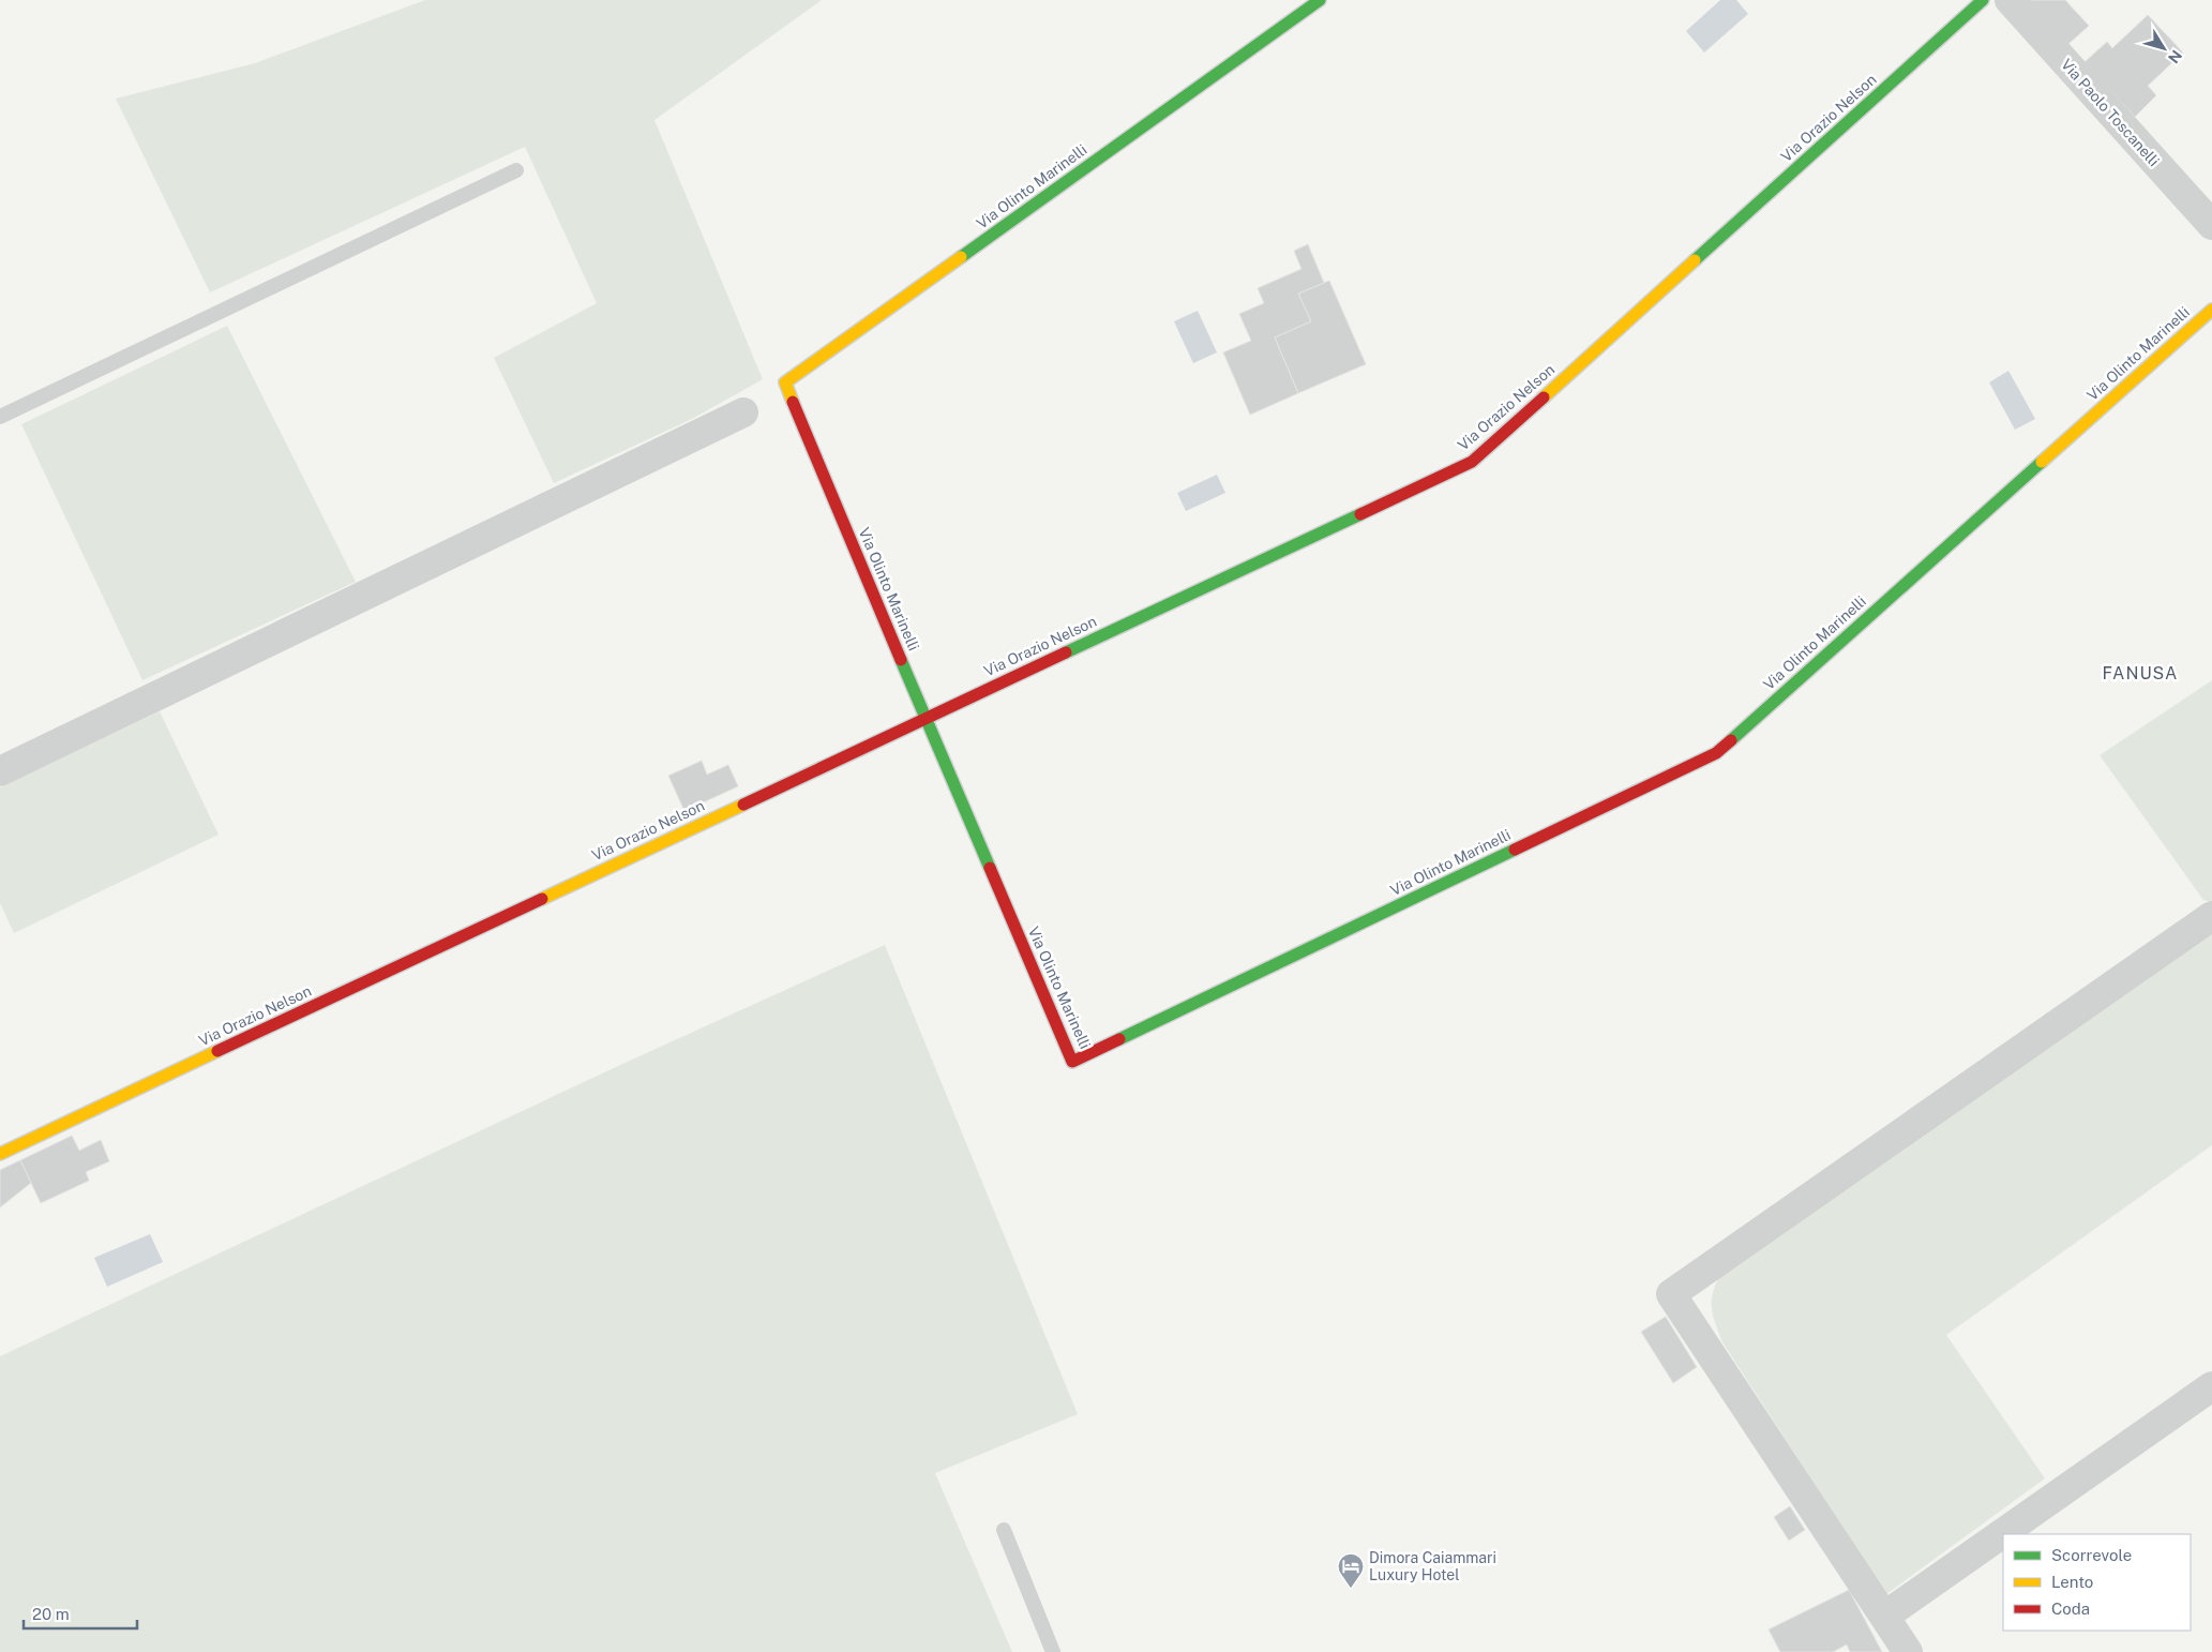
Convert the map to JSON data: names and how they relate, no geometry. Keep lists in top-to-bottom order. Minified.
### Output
{"streets":{"street":["Via Paolo Toscanelli","Via Orazio Nelson","Via Olinto Marinelli"]},"crossings":[["Via Orazio Nelson","Via Olinto Marinelli"]],"districts":["FANUSA"],"places":{"hotel":["Dimora Caiammari Luxury Hotel"]},"legend":["Scorrevole","Lento","Coda"],"scale_bar":"20 m","north":"bottom right"}
